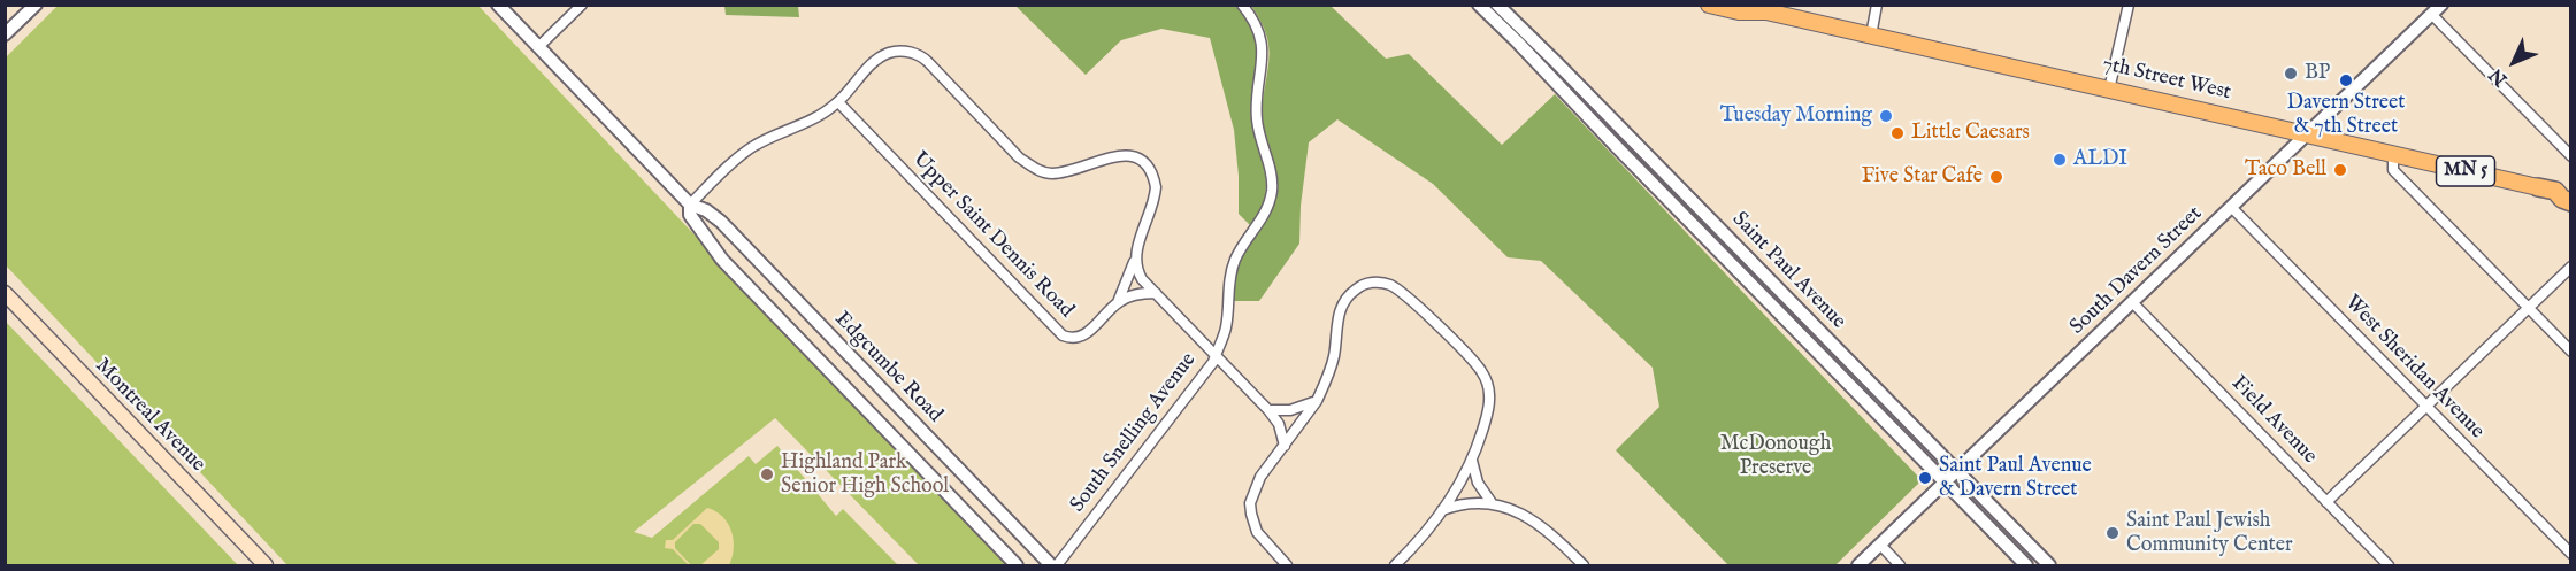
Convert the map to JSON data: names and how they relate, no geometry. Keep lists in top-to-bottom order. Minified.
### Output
{"streets":{"highway":["MN 5"],"main road":["7th Street West","Montreal Avenue"],"street":["Upper Saint Dennis Road","Saint Paul Avenue","South Davern Street","Edgcumbe Road","West Sheridan Avenue","Field Avenue","South Snelling Avenue"]},"crossings":[["7th Street West","MN 5"],["7th Street West","South Davern Street"],["Saint Paul Avenue","South Davern Street"],["South Davern Street","West Sheridan Avenue"],["South Davern Street","Field Avenue"]],"parks":["McDonough Preserve"],"places":["BP","Davern Street & 7th Street","Tuesday Morning","Little Caesars","ALDI","Taco Bell","Five Star Cafe","Highland Park Senior High School","Saint Paul Avenue & Davern Street","Saint Paul Jewish Community Center"],"north":"bottom left"}
